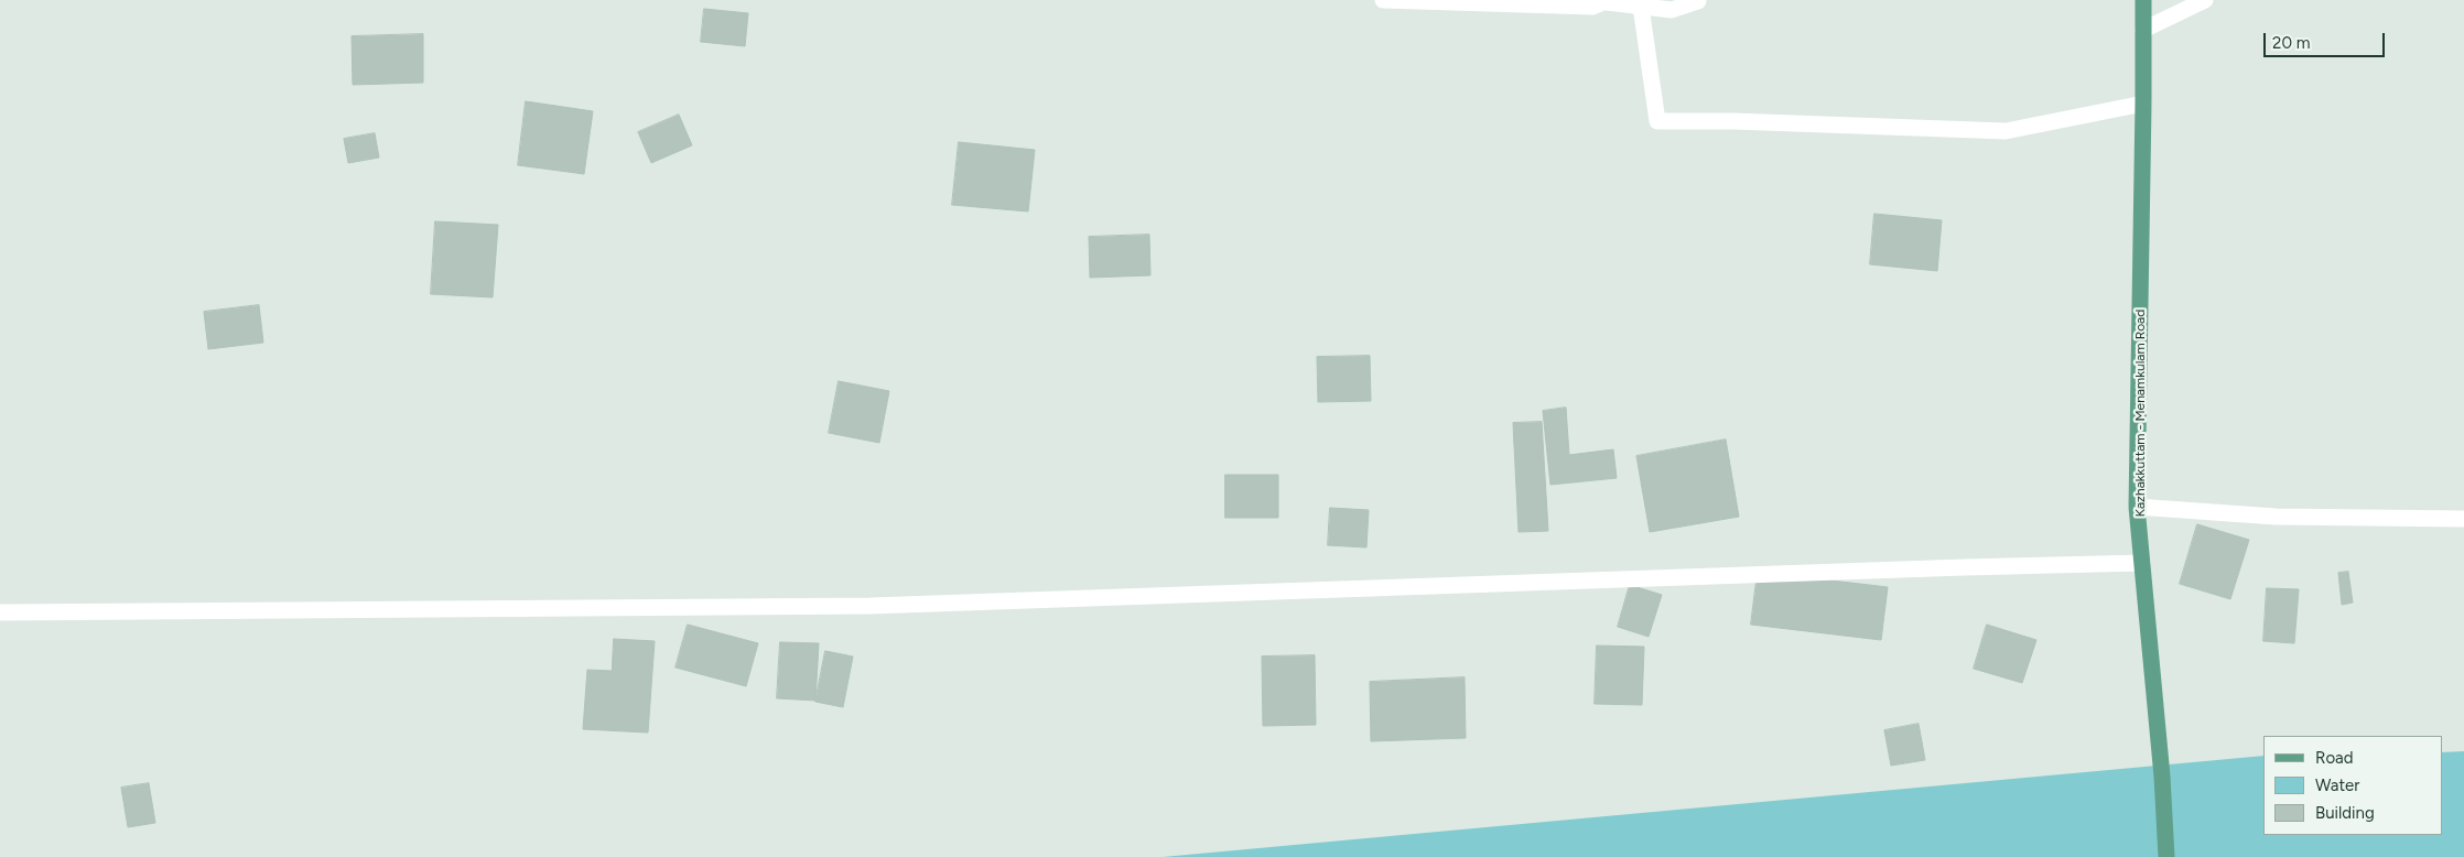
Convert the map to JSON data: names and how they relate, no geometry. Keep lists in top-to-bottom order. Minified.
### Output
{"streets":{"main road":["Kazhakkuttam - Menamkulam Road"]},"legend":["Road","Water","Building"],"scale_bar":"20 m"}
